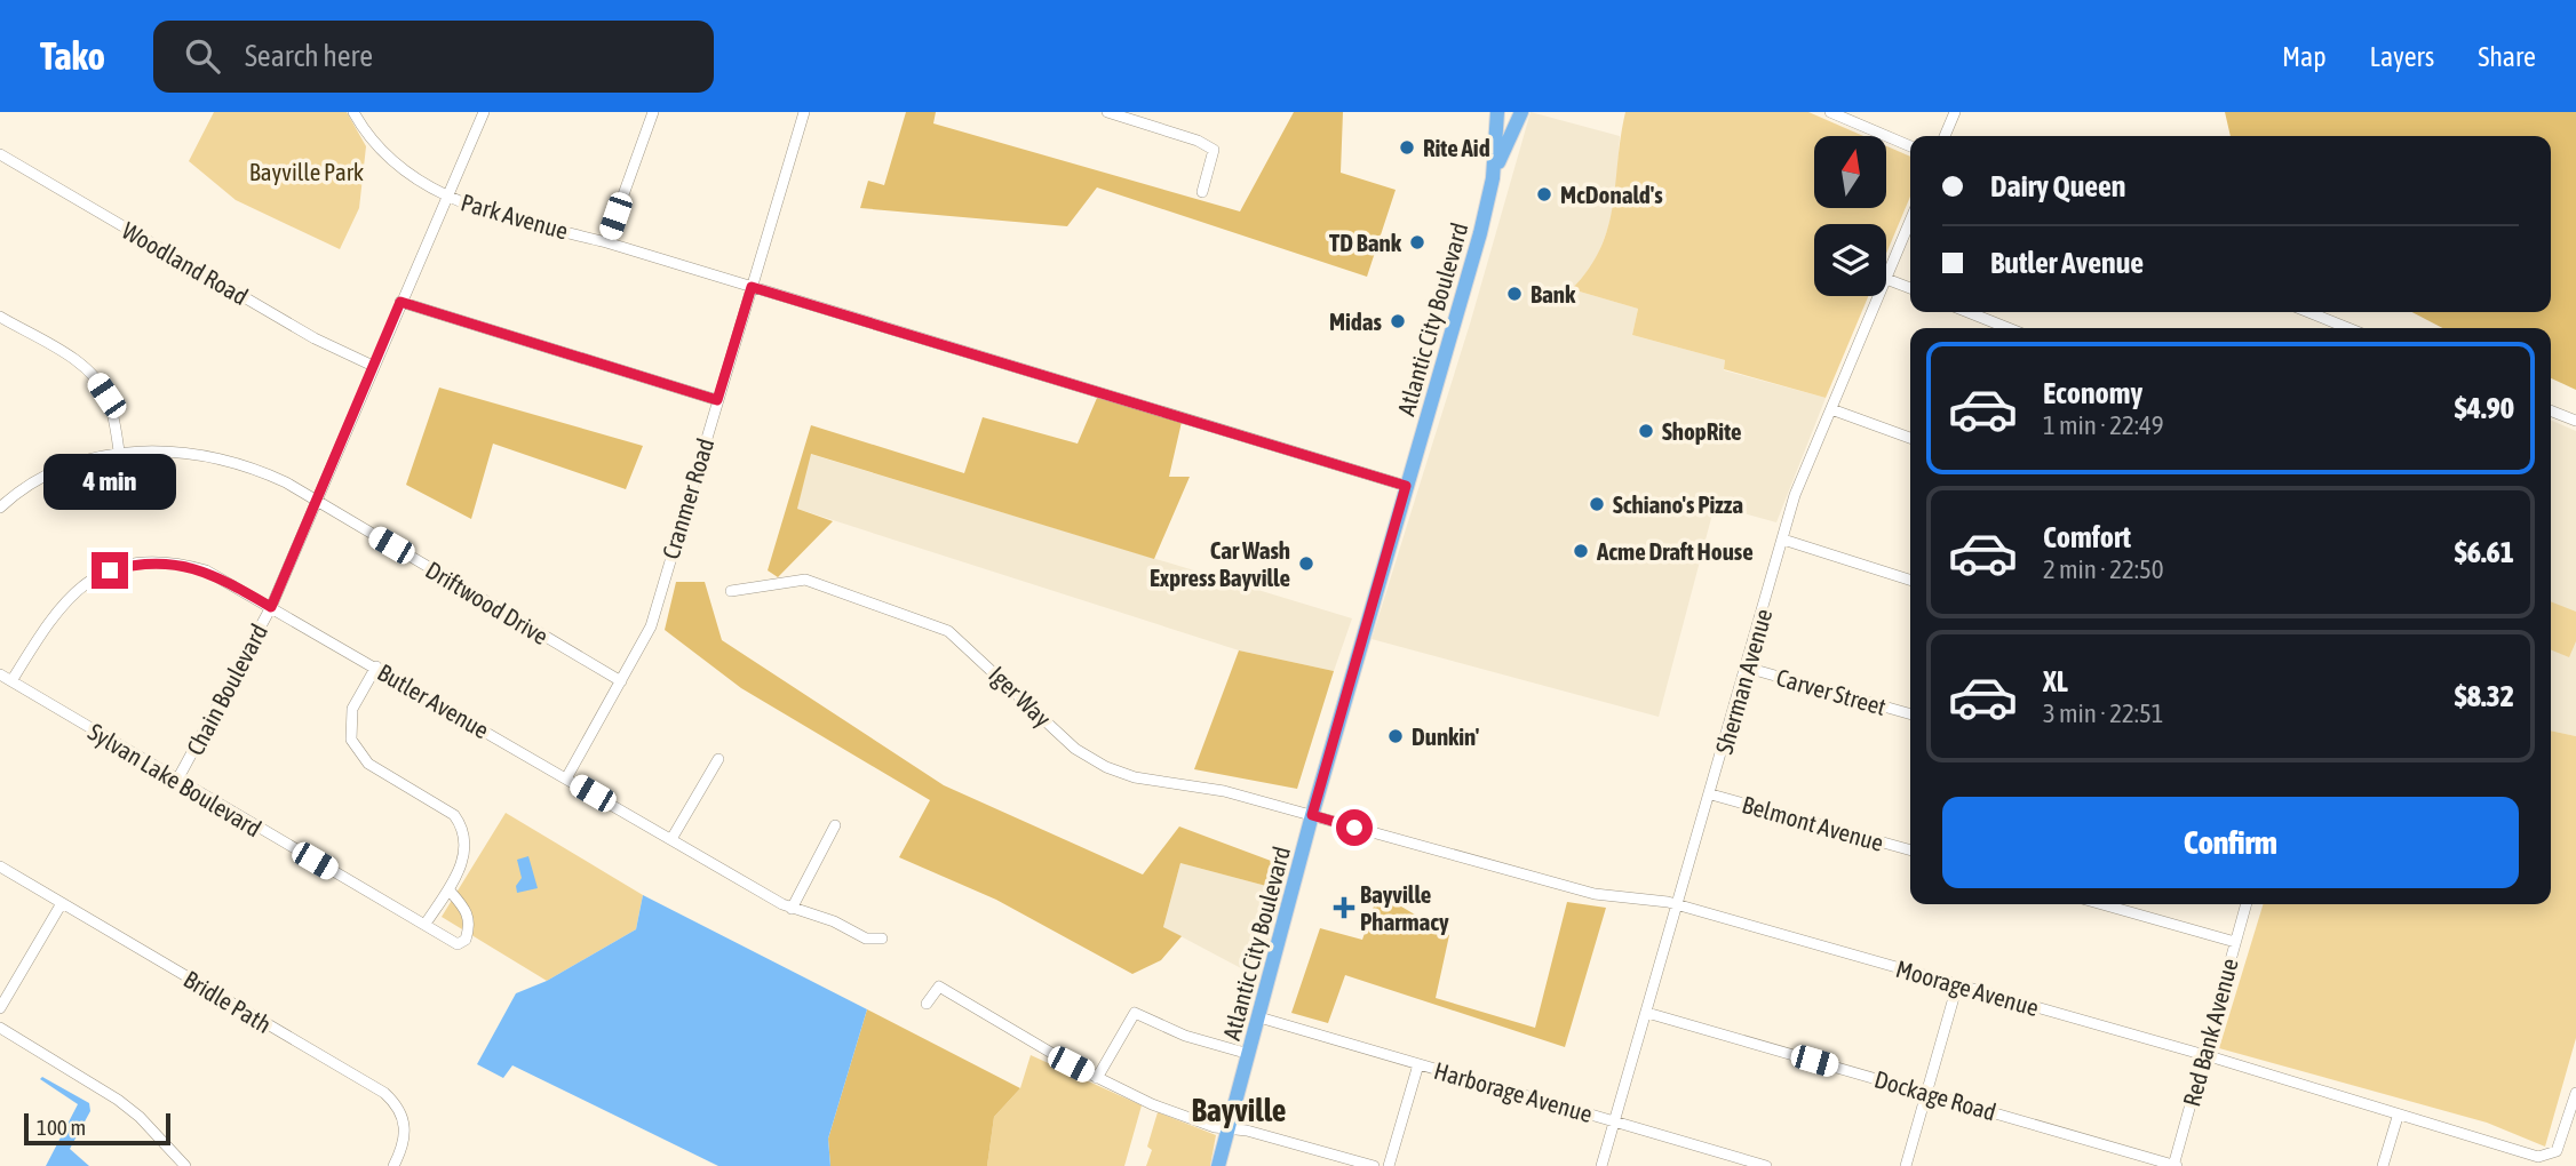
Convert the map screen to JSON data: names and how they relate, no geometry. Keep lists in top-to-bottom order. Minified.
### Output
{"streets":{"highway":["Atlantic City Boulevard"],"street":["Park Avenue","Woodland Road","Cranmer Road","Driftwood Drive","Sherman Avenue","Chain Boulevard","Carver Street","Iger Way","Butler Avenue","Sylvan Lake Boulevard","Belmont Avenue","Moorage Avenue","Bridle Path","Red Bank Avenue","Harborage Avenue","Dockage Road"]},"crossings":[["Park Avenue","Atlantic City Boulevard"],["Park Avenue","Cranmer Road"],["Park Avenue","Chain Boulevard"],["Woodland Road","Chain Boulevard"],["Atlantic City Boulevard","Iger Way"],["Atlantic City Boulevard","Moorage Avenue"],["Atlantic City Boulevard","Harborage Avenue"],["Cranmer Road","Driftwood Drive"],["Cranmer Road","Butler Avenue"],["Driftwood Drive","Chain Boulevard"],["Sherman Avenue","Carver Street"],["Sherman Avenue","Belmont Avenue"],["Sherman Avenue","Moorage Avenue"],["Sherman Avenue","Harborage Avenue"],["Sherman Avenue","Dockage Road"],["Chain Boulevard","Butler Avenue"],["Chain Boulevard","Sylvan Lake Boulevard"],["Iger Way","Moorage Avenue"],["Butler Avenue","Sylvan Lake Boulevard"],["Moorage Avenue","Red Bank Avenue"],["Red Bank Avenue","Dockage Road"]],"districts":["Bayville"],"parks":["Bayville Park"],"places":{"other":["Rite Aid","McDonald's","TD Bank","Bank","Midas","ShopRite","Schiano's Pizza","Acme Draft House","Car Wash Express Bayville","Dunkin'"],"health":["Bayville Pharmacy"]},"scale_bar":"100 m","north":"top","page":{"header":"Tako","search":"Search here","nav":["Map","Layers","Share"],"banner":["Dairy Queen","Butler Avenue"],"list":[{"name":"Economy","note":"1 min · 22:49","value":"$4.90"},{"name":"Comfort","note":"2 min · 22:50","value":"$6.61"},{"name":"XL","note":"3 min · 22:51","value":"$8.32"}],"bubble":"4 min","buttons":"Confirm","scale":"100 m"}}
